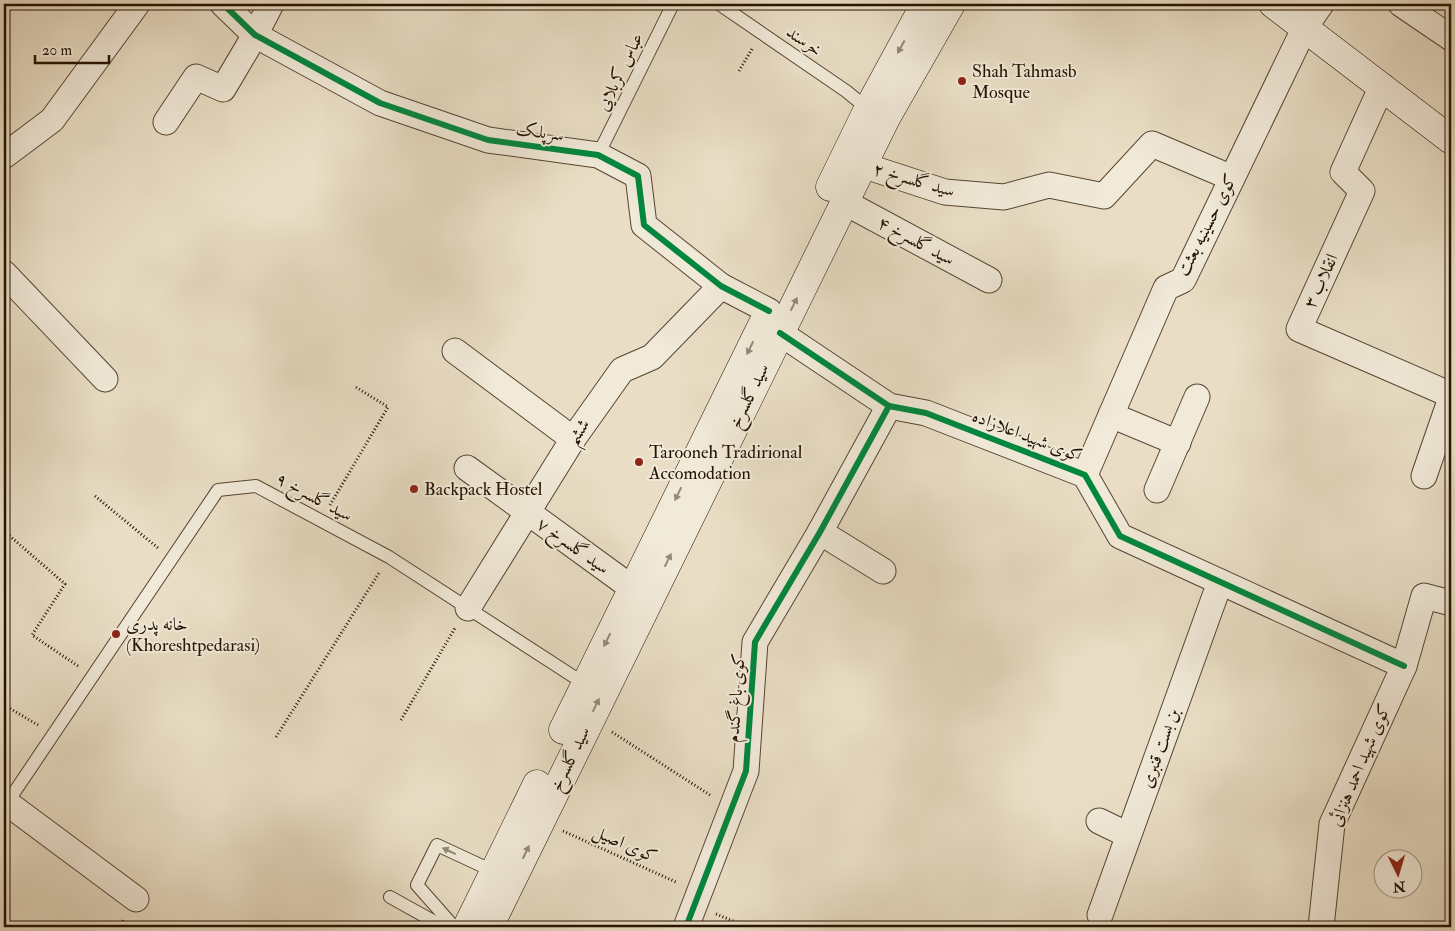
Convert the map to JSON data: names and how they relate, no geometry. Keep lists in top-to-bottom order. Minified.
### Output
{"streets":{"main road":["سید گلسرخ"],"street":["سرپلک","سید گلسرخ ۲","کوی حسینیه بعثت","سید گلسرخ ۴","انقلاب ۳","ششم","کوی شهید اعلازاده","سید گلسرخ ۷","کوی باغ گندم","بن بست قنبری","کوی شهید احمد هنزائی"],"lane":["خرسند","عباس کربلایی","سید گلسرخ ۹"],"path":["کوی اصیل"]},"crossings":[["خرسند","سید گلسرخ"],["عباس کربلایی","سرپلک"],["سرپلک","سید گلسرخ"],["سرپلک","ششم"],["سرپلک","کوی شهید اعلازاده"],["سید گلسرخ ۲","کوی حسینیه بعثت"],["سید گلسرخ ۲","سید گلسرخ"],["کوی حسینیه بعثت","کوی شهید اعلازاده"],["سید گلسرخ ۴","سید گلسرخ"],["سید گلسرخ","کوی شهید اعلازاده"],["سید گلسرخ","سید گلسرخ ۹"],["سید گلسرخ","سید گلسرخ ۷"],["سید گلسرخ","کوی اصیل"],["ششم","سید گلسرخ ۹"],["ششم","سید گلسرخ ۷"],["کوی شهید اعلازاده","کوی باغ گندم"],["کوی شهید اعلازاده","بن بست قنبری"],["کوی شهید اعلازاده","کوی شهید احمد هنزائی"],["کوی باغ گندم","کوی اصیل"]],"places":["Shah Tahmasb Mosque","Tarooneh Tradirional Accomodation","Backpack Hostel","خانه پدری (Khoreshtpedarasi)"],"scale_bar":"20 m","north":"bottom"}
